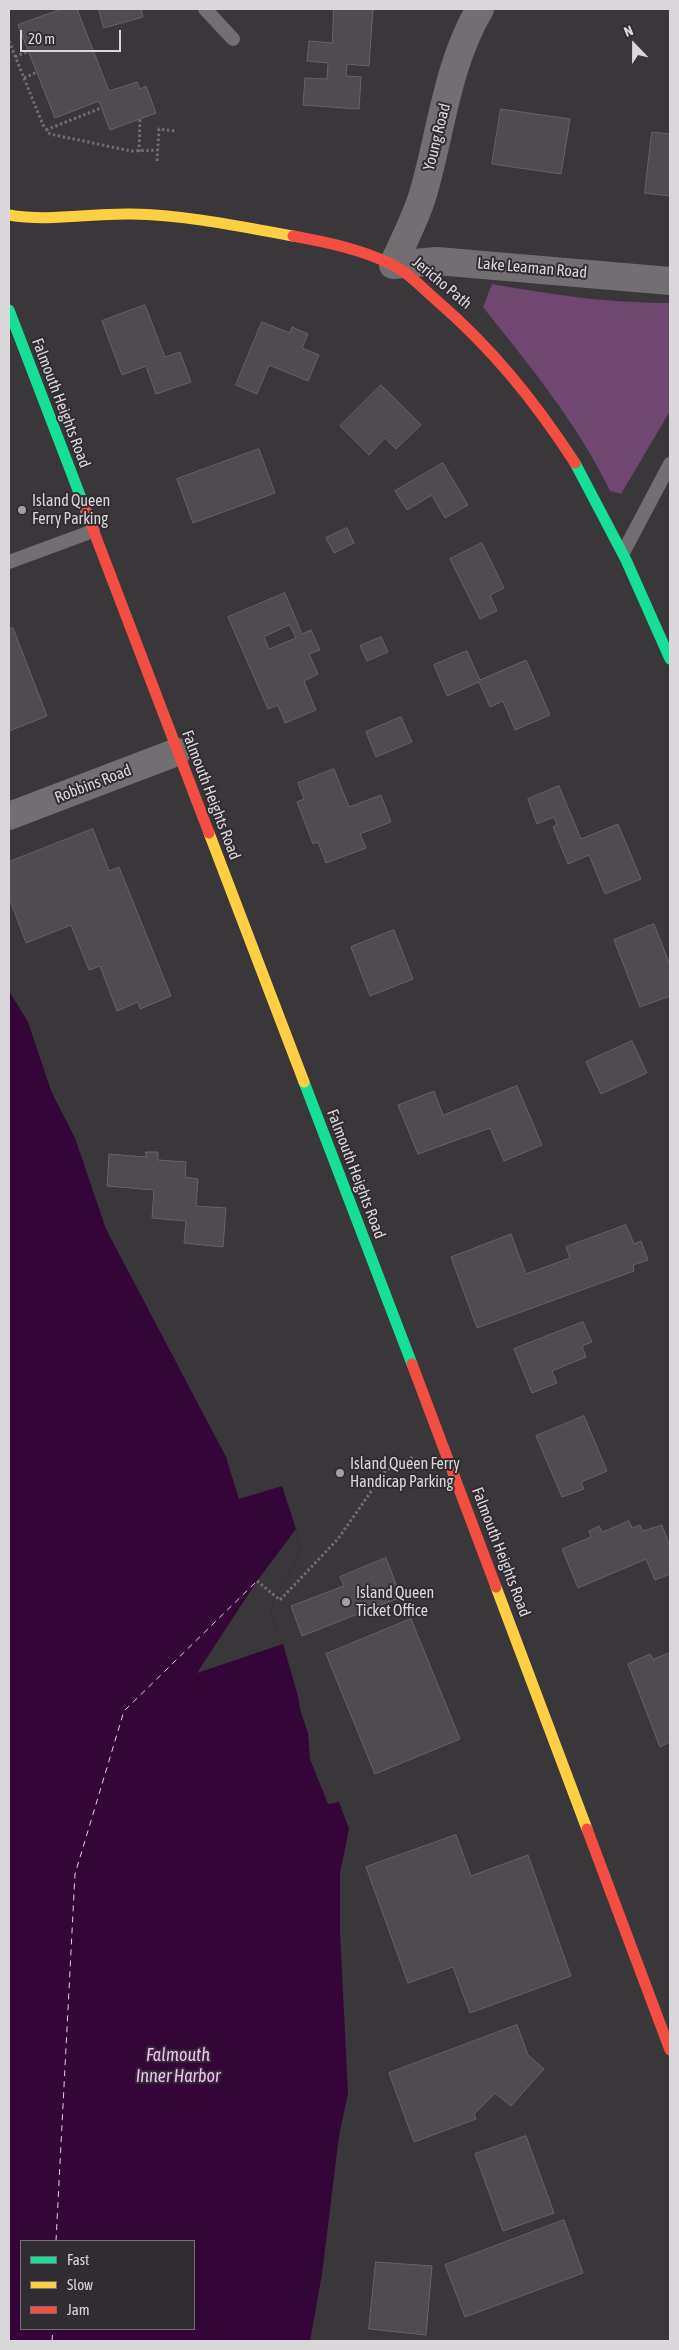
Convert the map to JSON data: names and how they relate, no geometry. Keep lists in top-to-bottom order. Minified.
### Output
{"streets":{"main road":["Jericho Path","Falmouth Heights Road"],"street":["Young Road","Lake Leaman Road","Robbins Road"]},"crossings":[["Young Road","Lake Leaman Road"],["Young Road","Jericho Path"],["Lake Leaman Road","Jericho Path"],["Falmouth Heights Road","Robbins Road"]],"water":["Falmouth Inner Harbor"],"places":["Island Queen Ferry Parking","Island Queen Ferry Handicap Parking","Island Queen Ticket Office"],"legend":["Fast","Slow","Jam"],"scale_bar":"20 m","north":"top"}
